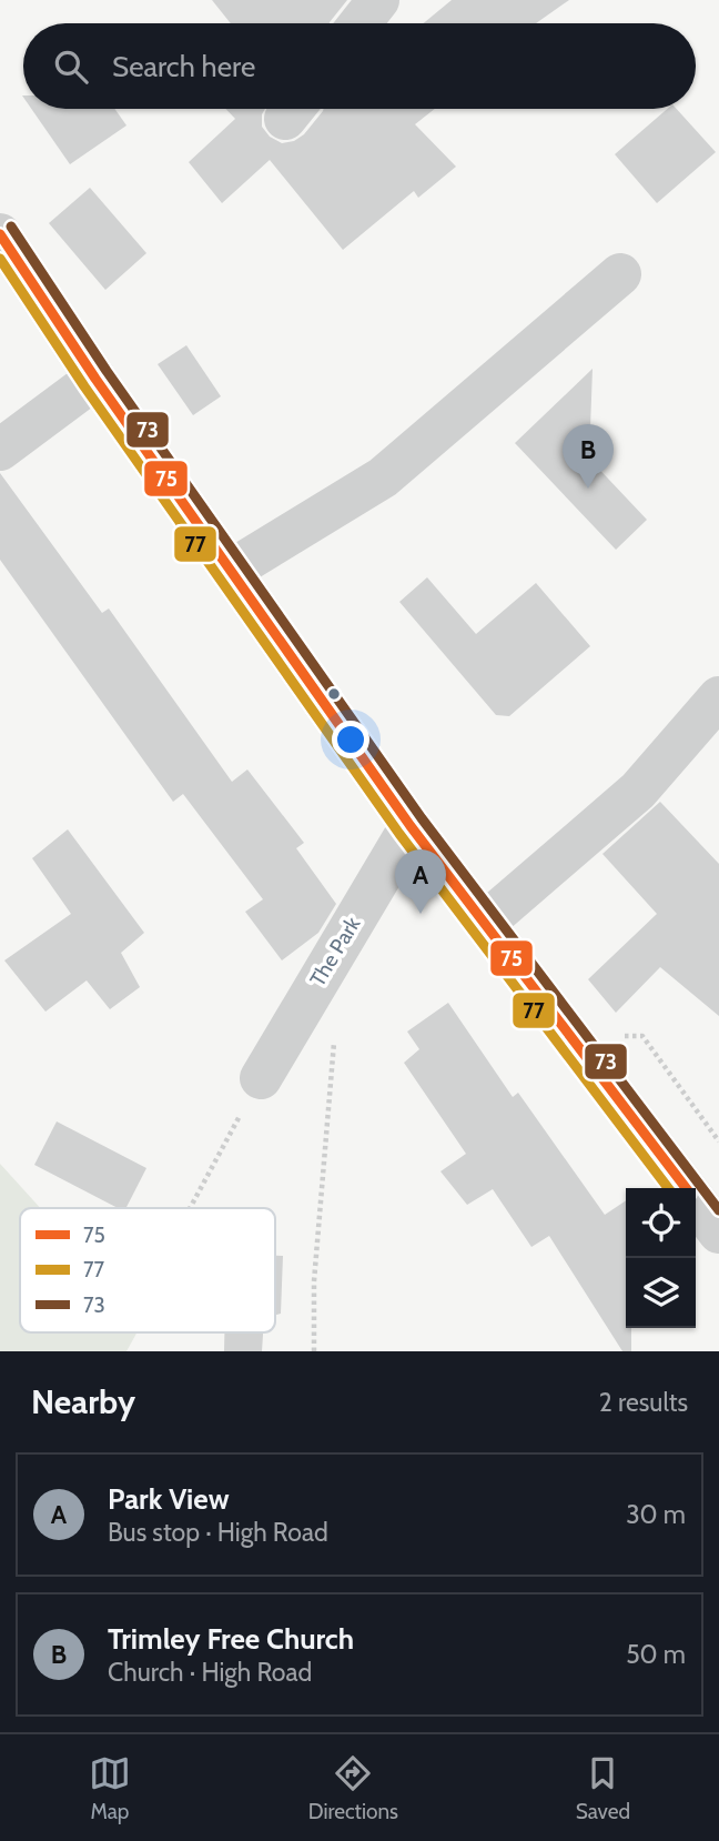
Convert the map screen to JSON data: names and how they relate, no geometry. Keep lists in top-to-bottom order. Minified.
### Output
{"streets":{"street":["The Park"]},"lines":["transit line 73","transit line 75","transit line 77"],"legend":["75","77","73"],"page":{"search":"Search here","pins":["B","A"],"heading":["Nearby","2 results"],"list":[{"mark":"A","name":"Park View","note":"Bus stop · High Road","value":"30 m"},{"mark":"B","name":"Trimley Free Church","note":"Church · High Road","value":"50 m"}],"nav":["Map","Directions","Saved"]}}
